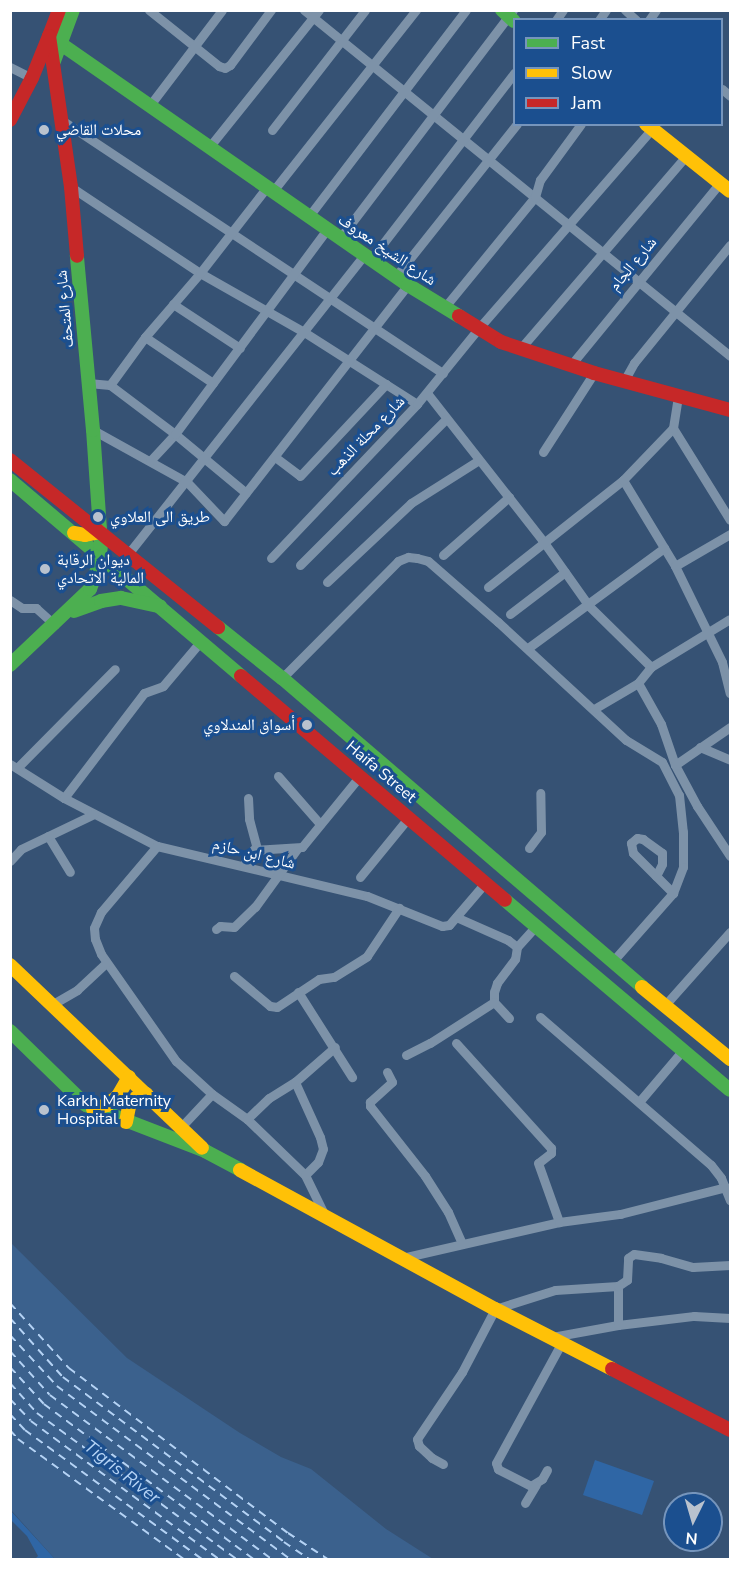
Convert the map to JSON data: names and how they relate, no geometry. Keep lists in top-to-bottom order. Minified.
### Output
{"streets":{"main road":["شارع الشيخ معروف","شارع المتحف","Haifa Street"],"street":["شارع الجام","شارع محلة الذهب","شارع ابن حازم"]},"crossings":[["شارع الشيخ معروف","شارع الجام"],["شارع الشيخ معروف","شارع محلة الذهب"],["شارع المتحف","Haifa Street"]],"water":["Tigris River"],"places":["محلات القاضي","طريق الى العلاوي","ديوان الرقابة المالية الاتحادي","أسواق المندلاوي","Karkh Maternity Hospital"],"legend":["Fast","Slow","Jam"],"north":"bottom"}
